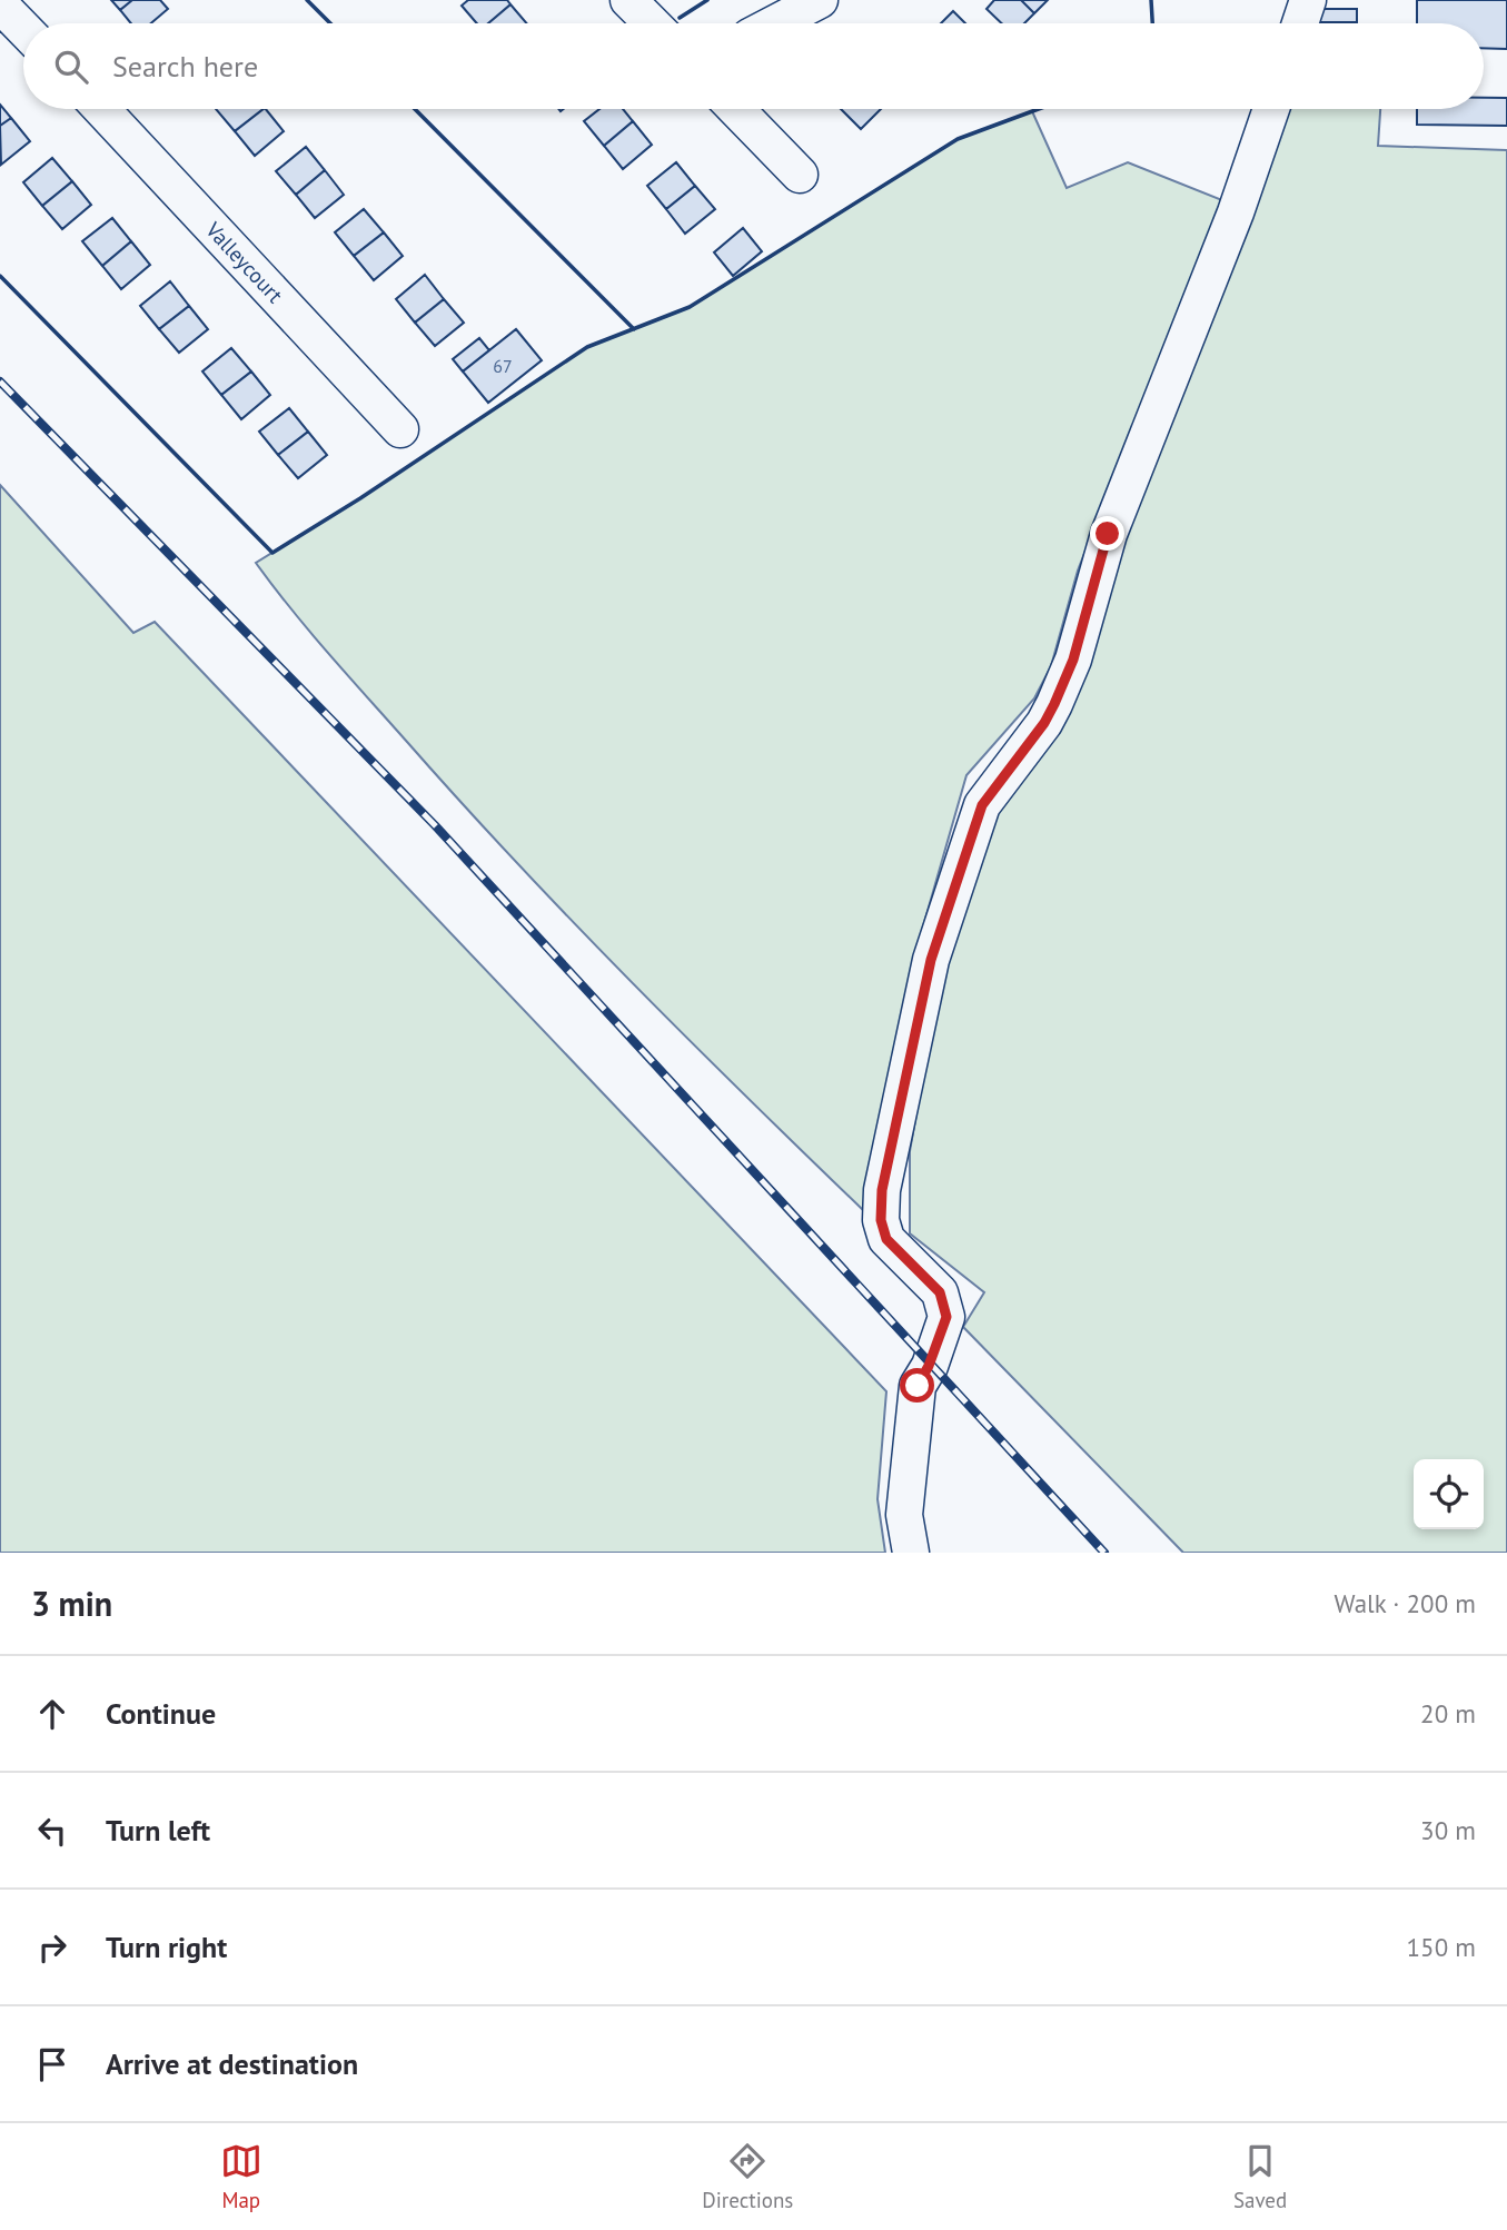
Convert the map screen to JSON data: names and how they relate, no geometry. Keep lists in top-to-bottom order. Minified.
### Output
{"streets":{"street":["Valleycourt"]},"house_numbers":["67"],"page":{"search":"Search here","heading":["3 min","Walk · 200 m"],"list":[["Continue","20 m"],["Turn left","30 m"],["Turn right","150 m"],"Arrive at destination"],"nav":["Map","Directions","Saved"]}}
